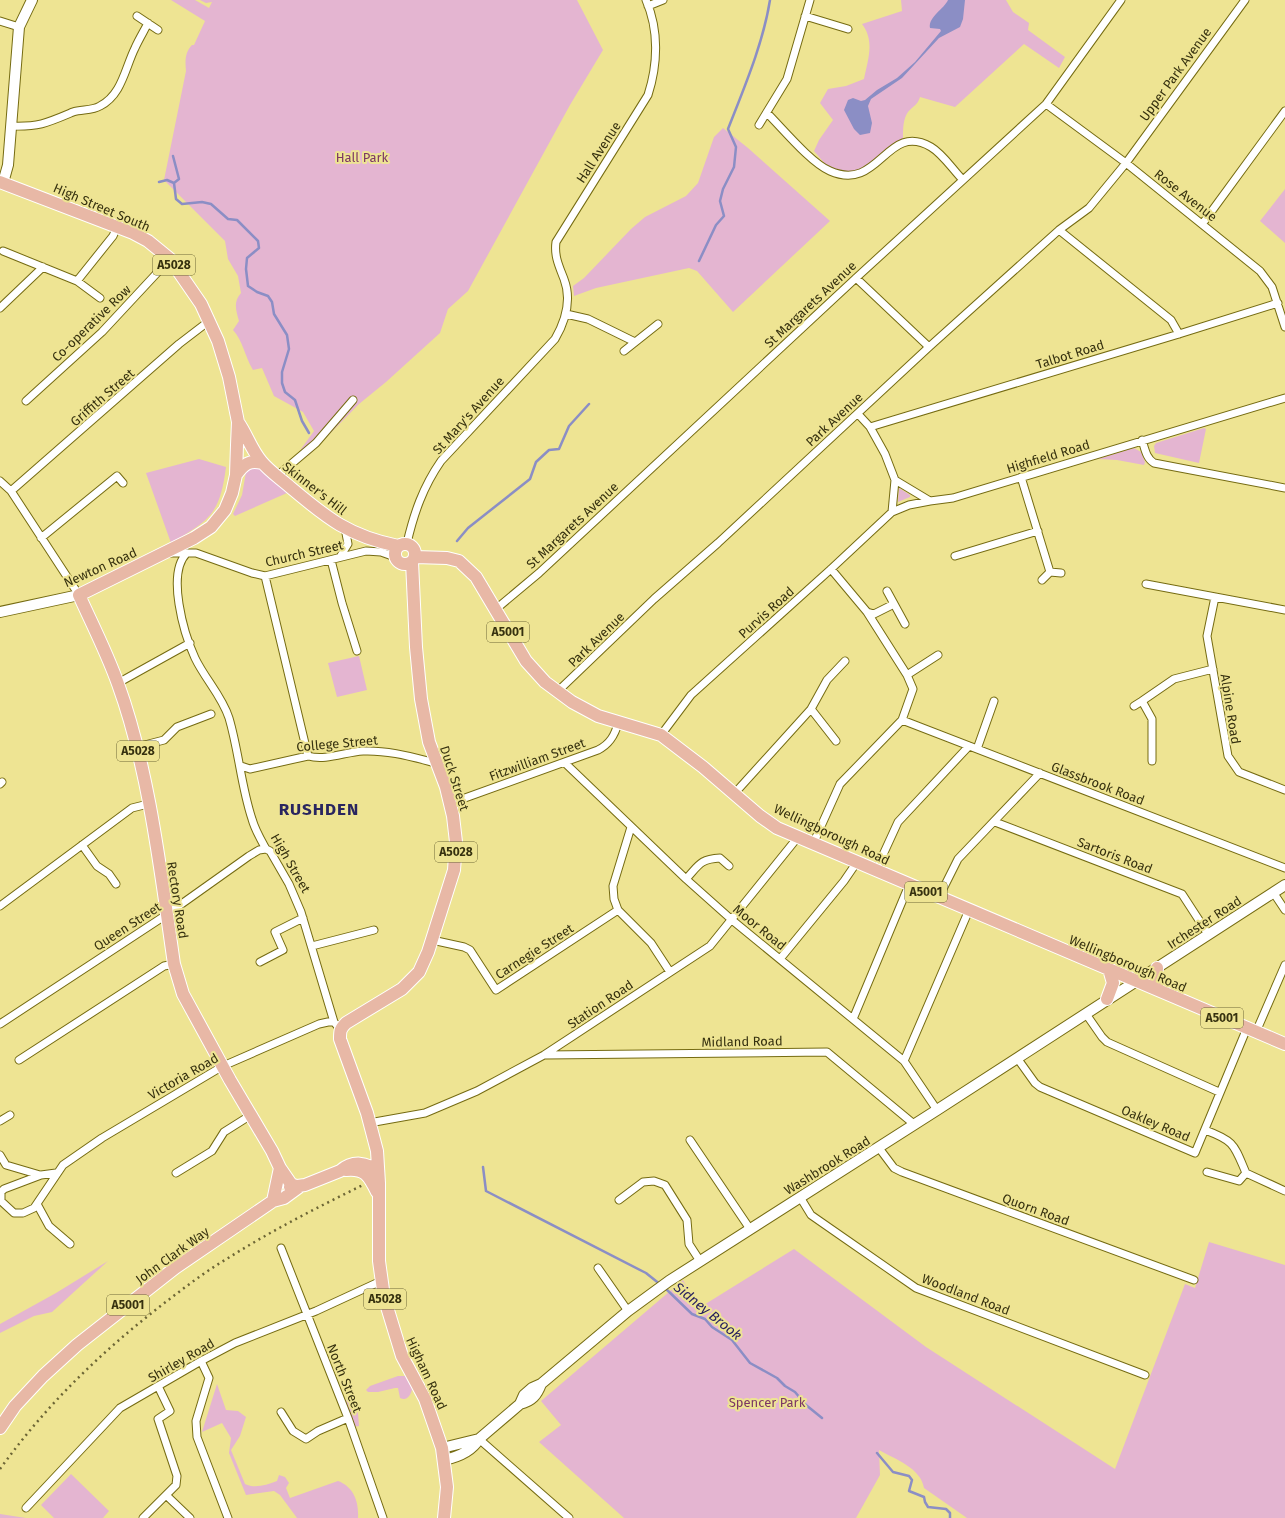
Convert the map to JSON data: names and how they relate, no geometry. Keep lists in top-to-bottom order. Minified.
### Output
{"streets":{"main road":["High Street South","A5028","Skinner's Hill","Newton Road","A5001","Duck Street","Wellingborough Road","High Street","Rectory Road","Irchester Road","Washbrook Road","John Clark Way","Higham Road"],"street":["Upper Park Avenue","Hall Avenue","Rose Avenue","St Margarets Avenue","Co-operative Row","Talbot Road","Griffith Street","St Mary's Avenue","Park Avenue","Highfield Road","Church Street","Purvis Road","Alpine Road","College Street","Fitzwilliam Street","Glassbrook Road","Sartoris Road","Queen Street","Moor Road","Carnegie Street","Station Road","Midland Road","Victoria Road","Oakley Road","Quorn Road","Woodland Road","Shirley Road","North Street"]},"crossings":[["Upper Park Avenue","Rose Avenue"],["Upper Park Avenue","Park Avenue"],["Hall Avenue","St Mary's Avenue"],["Rose Avenue","St Margarets Avenue"],["Rose Avenue","Talbot Road"],["Rose Avenue","Park Avenue"],["High Street South","A5028"],["High Street South","Co-operative Row"],["High Street South","Griffith Street"],["High Street South","Skinner's Hill"],["A5028","St Mary's Avenue"],["A5028","Skinner's Hill"],["A5028","Church Street"],["A5028","Newton Road"],["A5028","Duck Street"],["A5028","Wellingborough Road"],["St Margarets Avenue","Wellingborough Road"],["St Mary's Avenue","Skinner's Hill"],["St Mary's Avenue","Church Street"],["Park Avenue","Wellingborough Road"],["Highfield Road","Purvis Road"],["Skinner's Hill","Church Street"],["Church Street","Newton Road"],["Church Street","High Street"],["Newton Road","Rectory Road"],["Purvis Road","Wellingborough Road"],["A5001","Rectory Road"],["A5001","John Clark Way"],["College Street","Duck Street"],["College Street","High Street"],["Fitzwilliam Street","Duck Street"],["Fitzwilliam Street","Wellingborough Road"],["Fitzwilliam Street","Moor Road"],["Duck Street","Wellingborough Road"],["Duck Street","High Street"],["Duck Street","Carnegie Street"],["Duck Street","Victoria Road"],["Wellingborough Road","Irchester Road"],["Wellingborough Road","Station Road"],["Wellingborough Road","Oakley Road"],["Wellingborough Road","Washbrook Road"],["Sartoris Road","Irchester Road"],["High Street","Queen Street"],["High Street","Station Road"],["High Street","Victoria Road"],["High Street","Higham Road"],["Rectory Road","Queen Street"],["Rectory Road","Victoria Road"],["Irchester Road","Washbrook Road"],["Moor Road","Station Road"],["Moor Road","Washbrook Road"],["Station Road","Midland Road"],["Midland Road","Washbrook Road"],["Oakley Road","Washbrook Road"],["Washbrook Road","Quorn Road"],["Washbrook Road","Woodland Road"],["Washbrook Road","Higham Road"],["Shirley Road","Higham Road"],["Shirley Road","North Street"]],"districts":["RUSHDEN"],"water":["Sidney Brook"],"parks":["Hall Park","Spencer Park"]}
